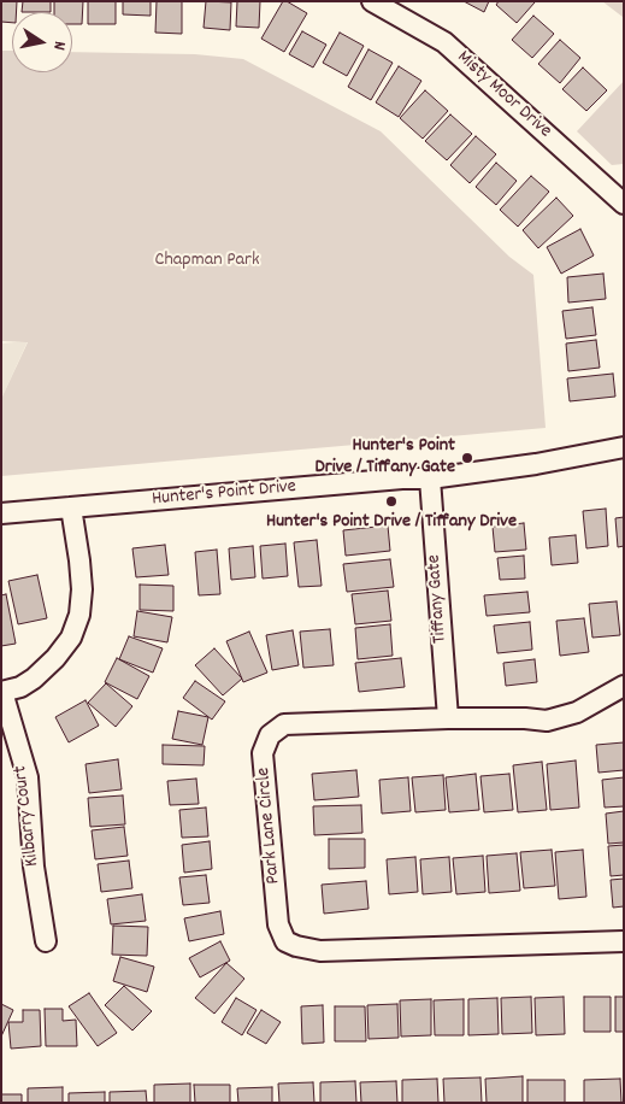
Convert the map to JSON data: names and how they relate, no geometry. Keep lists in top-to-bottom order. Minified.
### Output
{"streets":{"street":["Misty Moor Drive","Hunter's Point Drive","Tiffany Gate","Kilbarry Court","Park Lane Circle"]},"crossings":[["Hunter's Point Drive","Tiffany Gate"],["Tiffany Gate","Park Lane Circle"]],"parks":["Chapman Park"],"places":["Hunter's Point Drive / Tiffany Gate","Hunter's Point Drive / Tiffany Drive"],"north":"right"}
